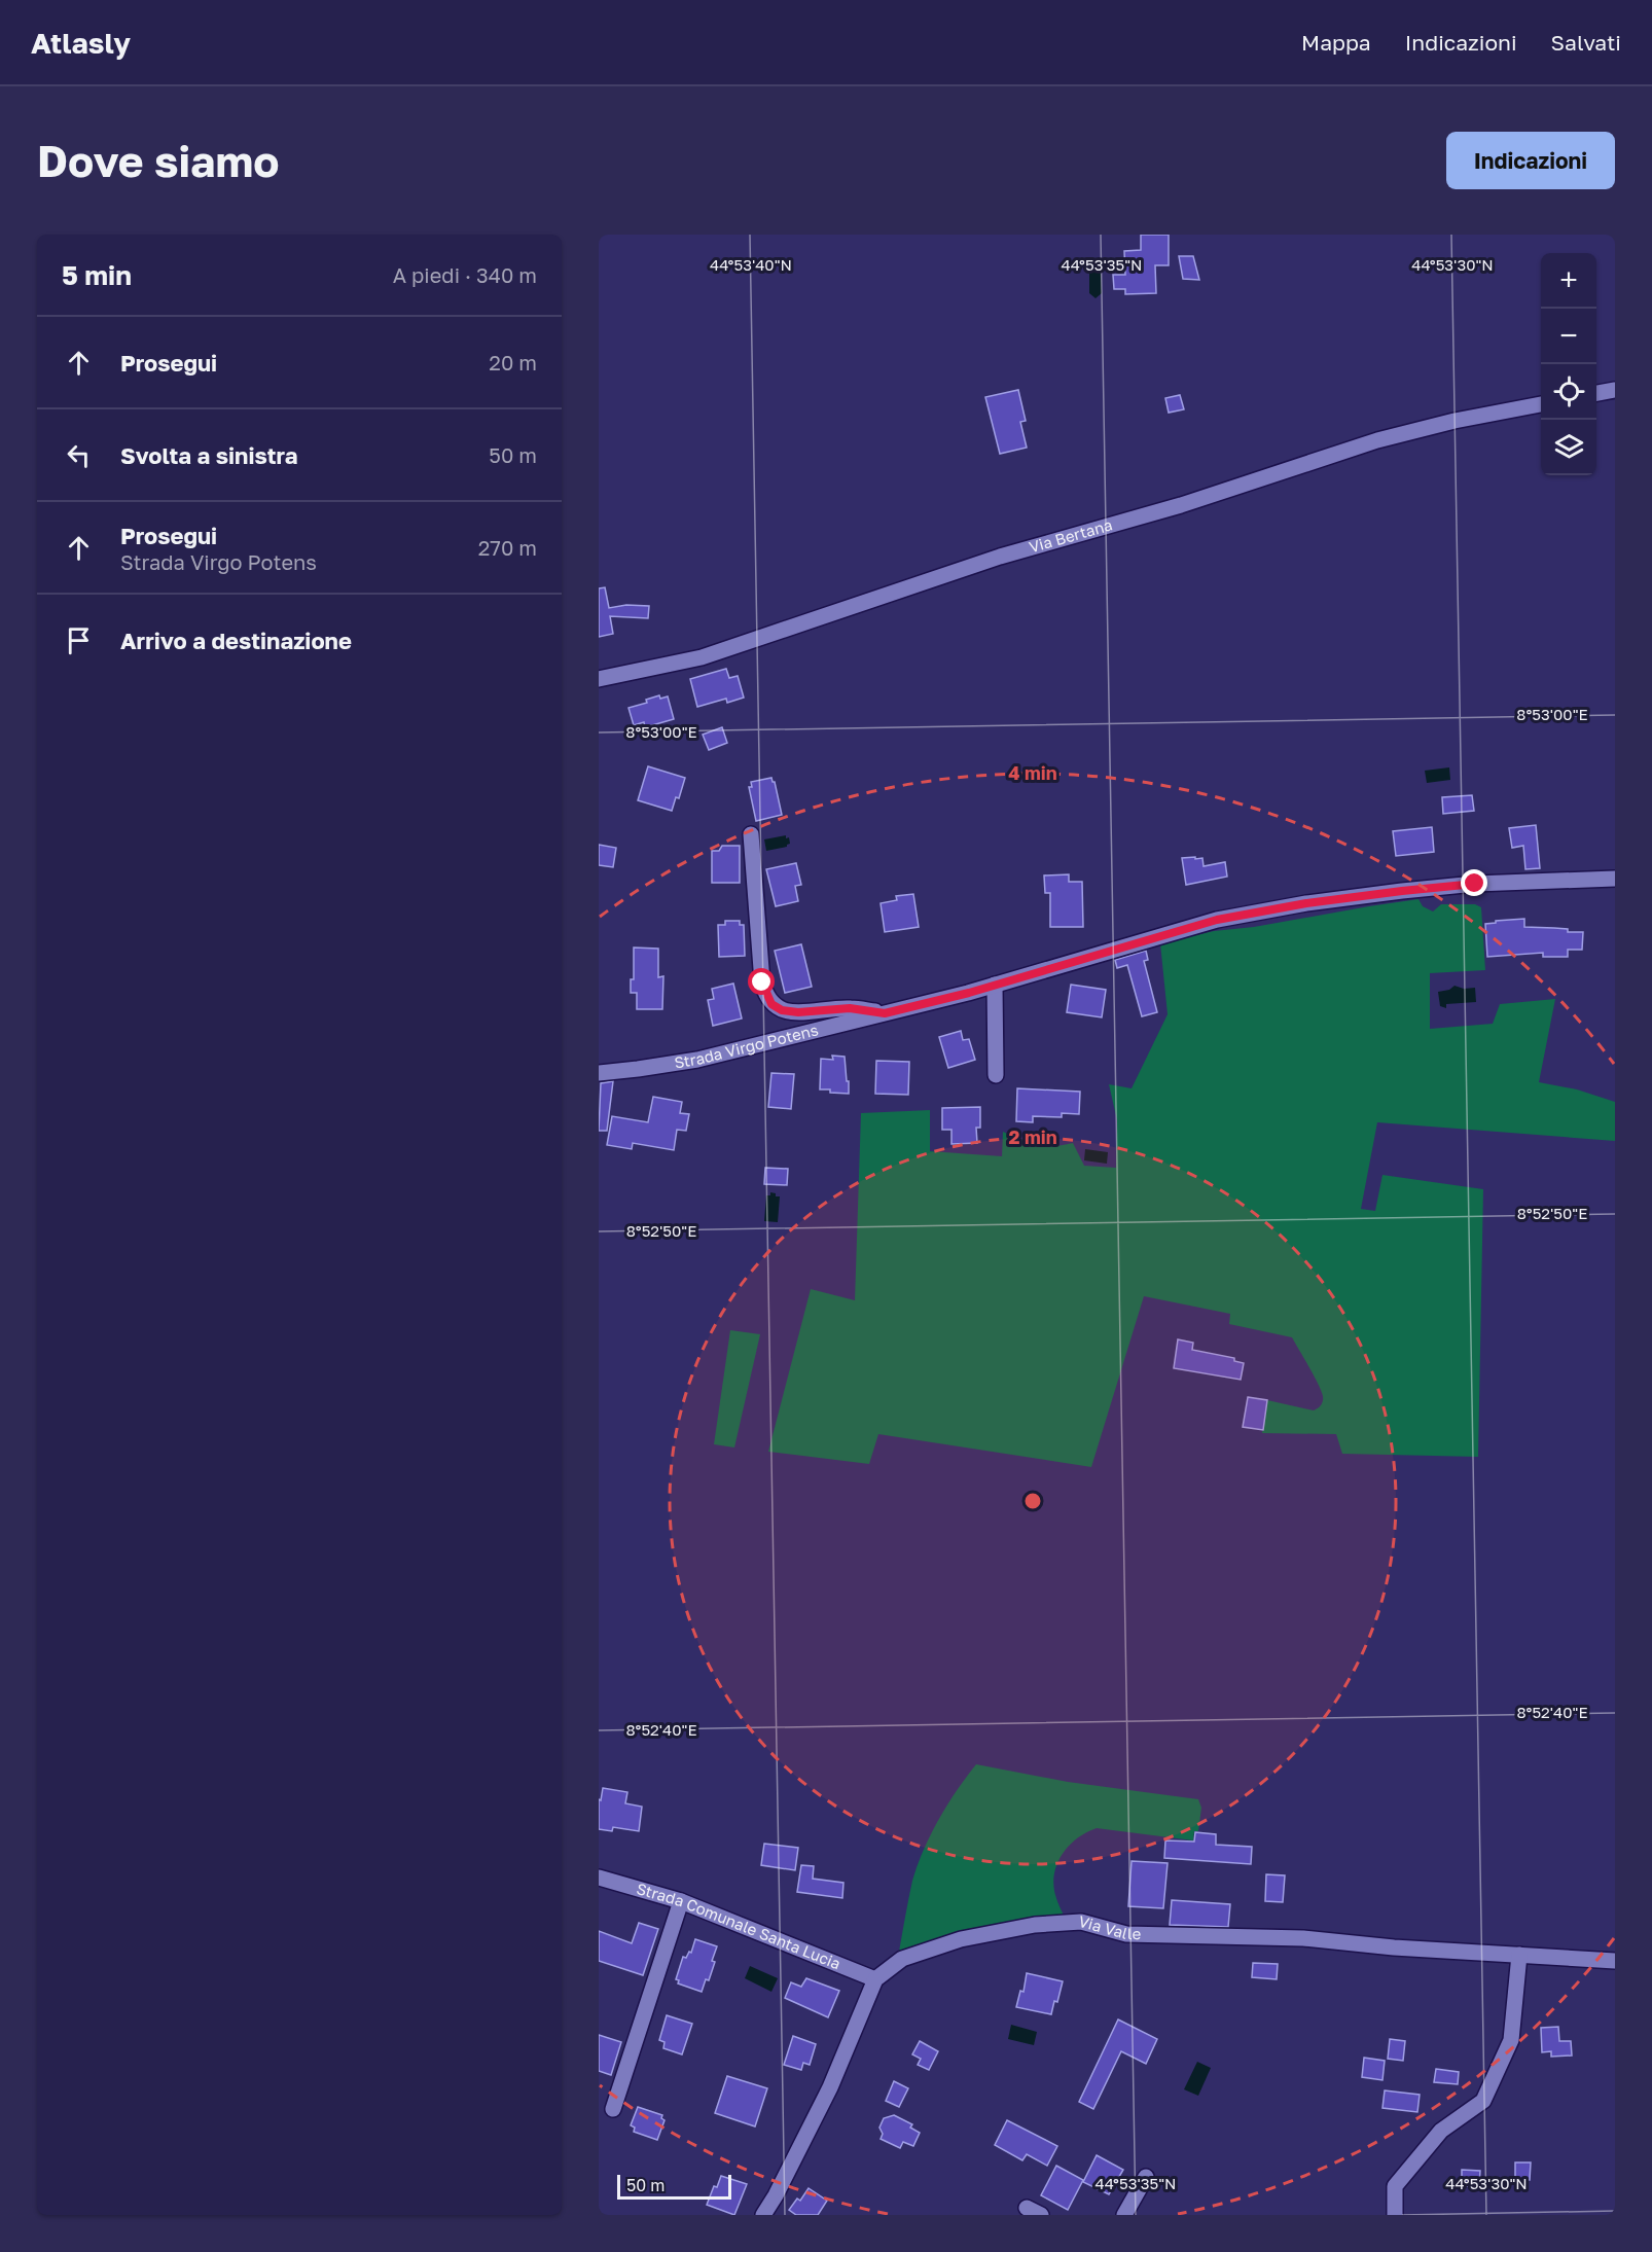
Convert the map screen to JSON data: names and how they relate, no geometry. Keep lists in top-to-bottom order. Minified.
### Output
{"streets":{"street":["Via Bertana","Strada Virgo Potens","Strada Comunale Santa Lucia","Via Valle"]},"crossings":[["Strada Comunale Santa Lucia","Via Valle"]],"scale_bar":"50 m","page":{"header":"Atlasly","nav":["Mappa","Indicazioni","Salvati"],"buttons":"Indicazioni","title":"Dove siamo","heading":["5 min","A piedi · 340 m"],"map_buttons":["+","−"],"list":[["Prosegui","20 m"],["Svolta a sinistra","50 m"],["Prosegui","Strada Virgo Potens","270 m"],"Arrivo a destinazione"],"scale":"50 m"},"coordinates":["44°53'40\"N","44°53'35\"N","44°53'30\"N","8°53'00\"E","8°52'50\"E","8°52'40\"E"],"rings":["4 min","2 min"]}
